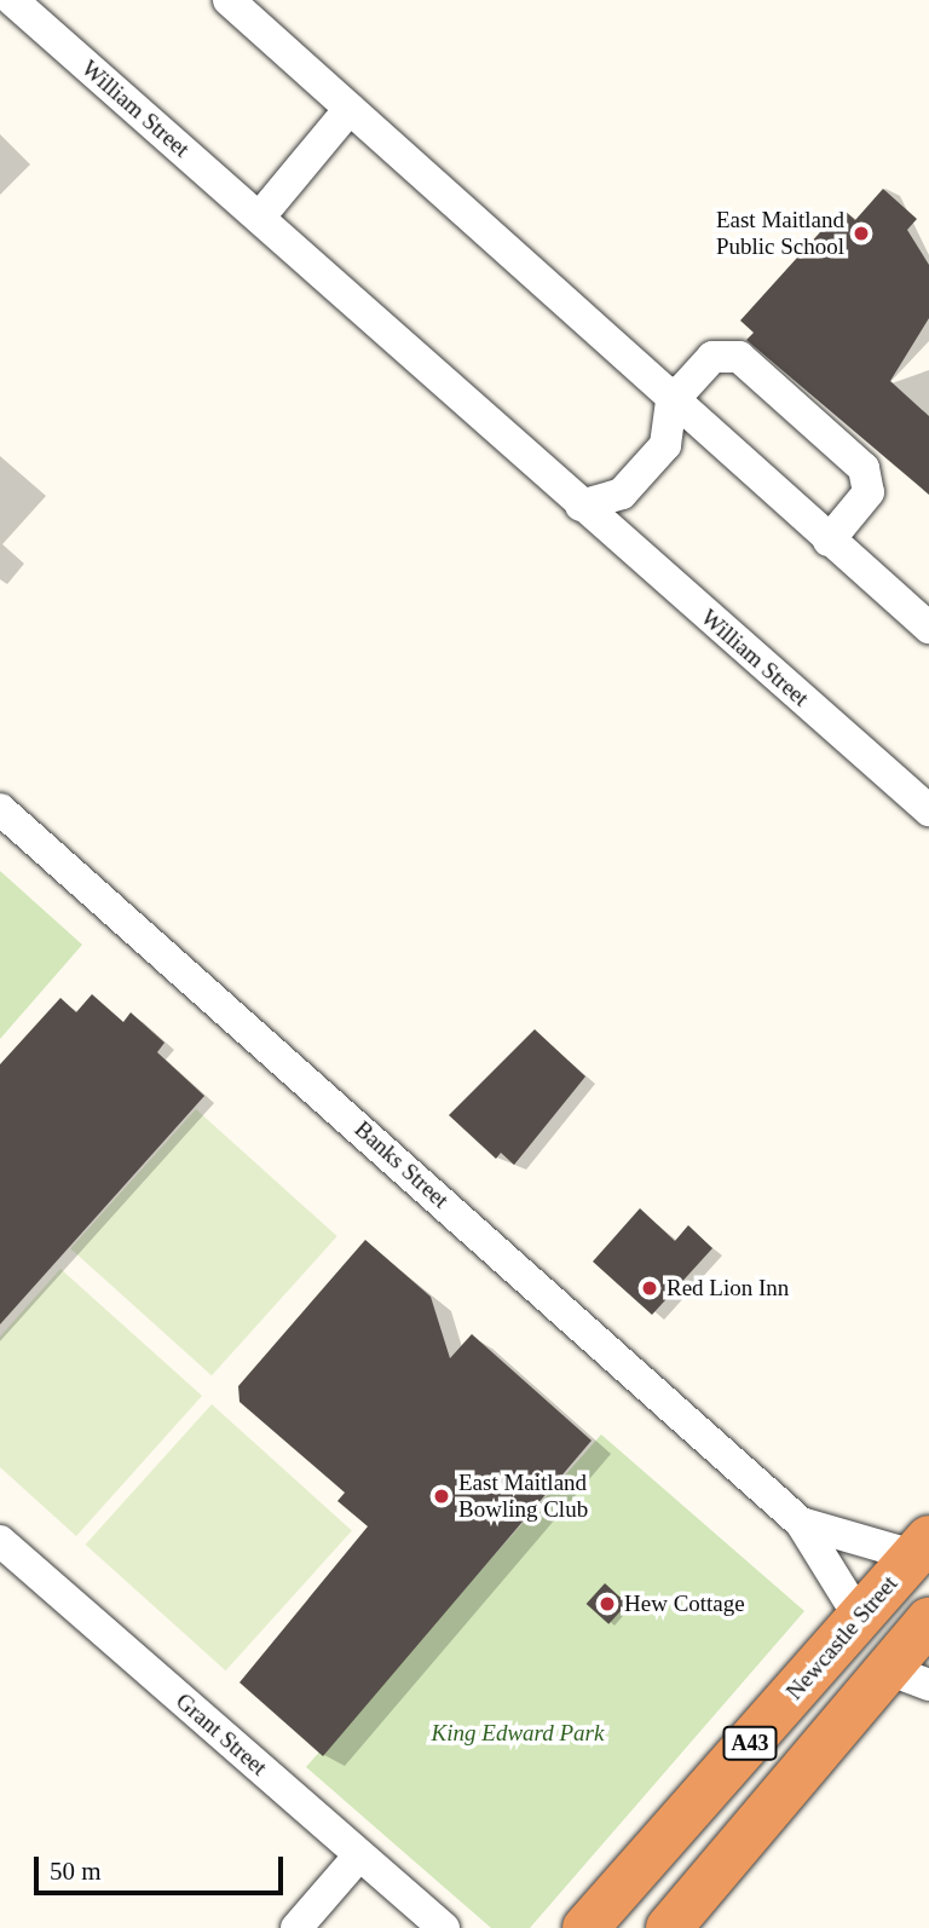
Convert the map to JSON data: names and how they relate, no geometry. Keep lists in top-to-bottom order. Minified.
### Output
{"streets":{"highway":["Newcastle Street","A43"],"street":["William Street","Banks Street","Grant Street"]},"crossings":[["Banks Street","Newcastle Street"]],"parks":["King Edward Park"],"places":["East Maitland Public School","Red Lion Inn","East Maitland Bowling Club","Hew Cottage"],"scale_bar":"50 m"}
